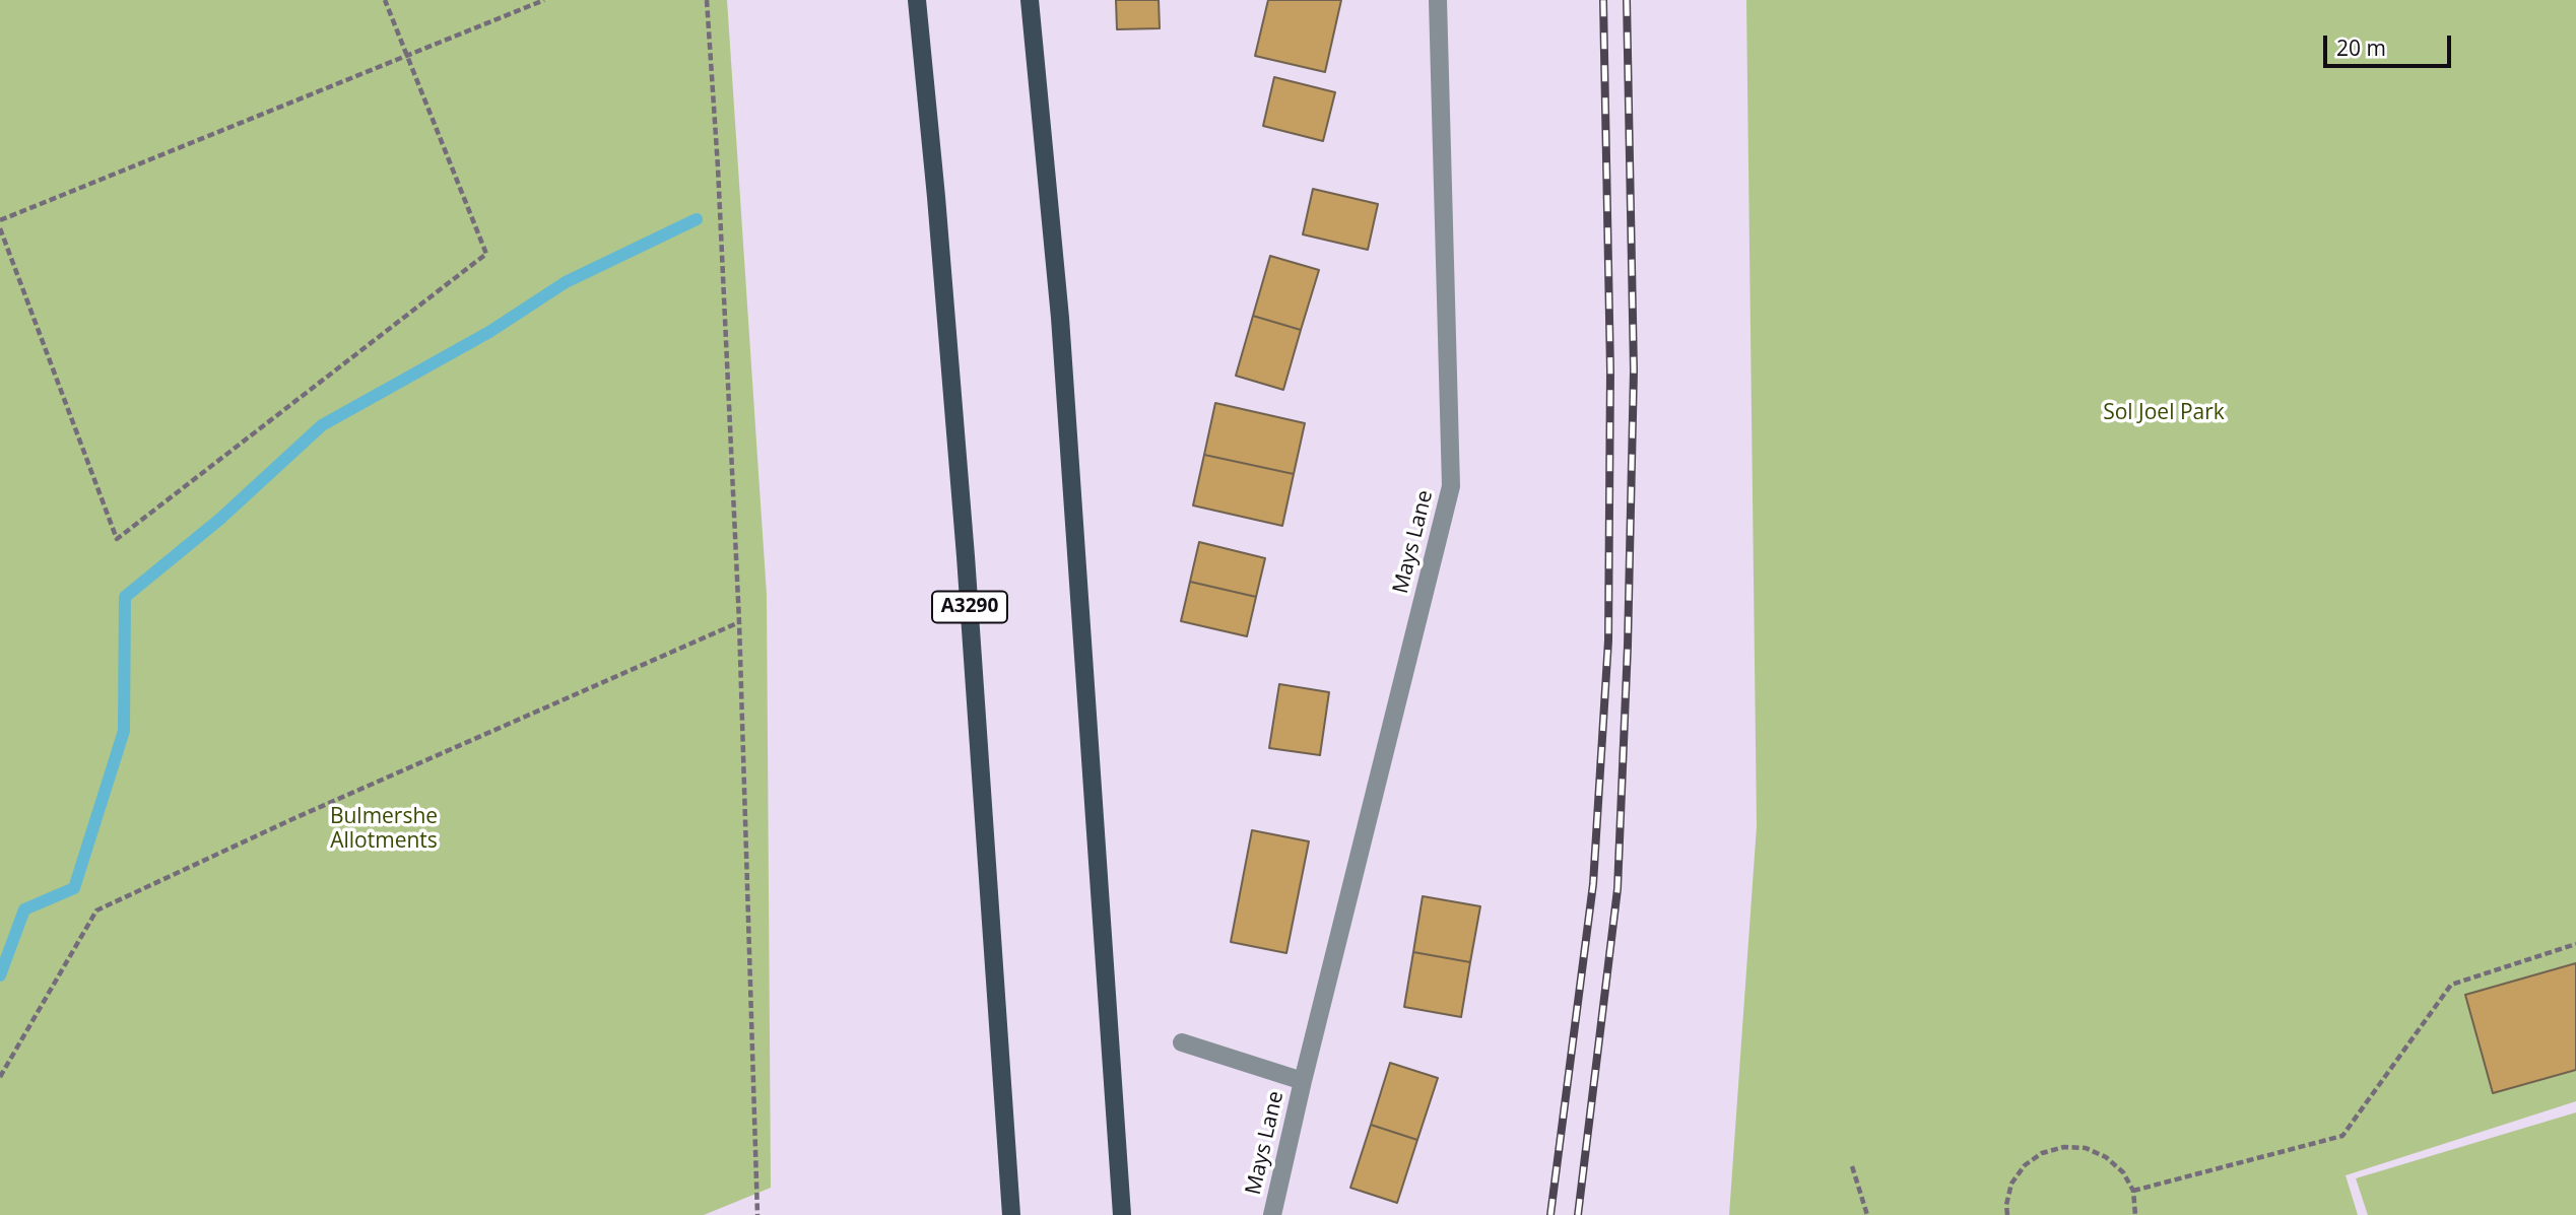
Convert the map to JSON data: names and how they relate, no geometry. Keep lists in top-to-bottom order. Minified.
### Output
{"streets":{"main road":["A3290"],"street":["Mays Lane"]},"parks":["Sol Joel Park","Bulmershe Allotments"],"scale_bar":"20 m"}
